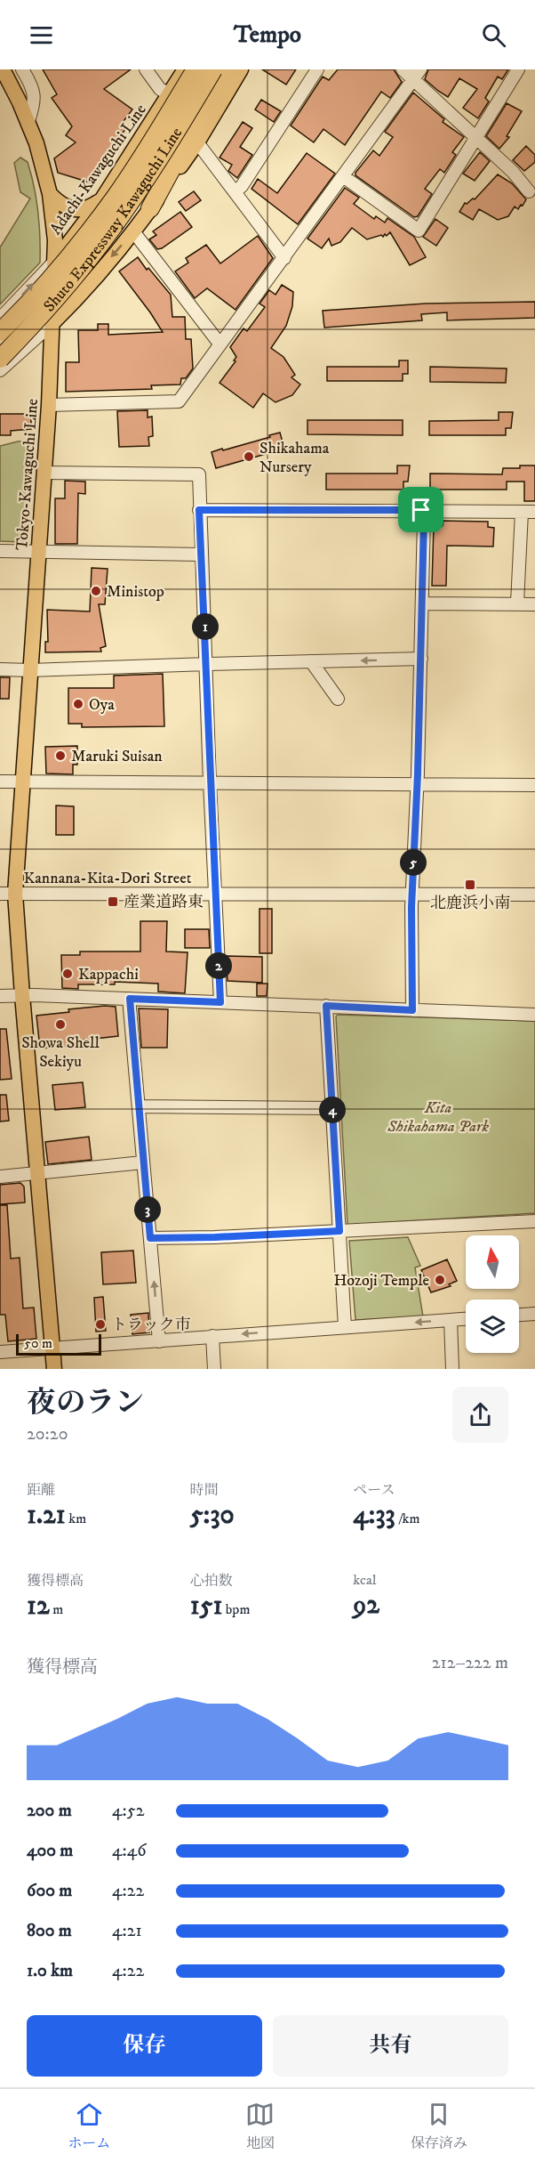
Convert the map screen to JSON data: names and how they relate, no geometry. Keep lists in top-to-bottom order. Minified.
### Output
{"streets":{"highway":["Shuto Expressway Kawaguchi Line"],"main road":["Adachi-Kawaguchi Line","Tokyo-Kawaguchi Line"],"street":["Kannana-Kita-Dori Street"]},"crossings":[["Adachi-Kawaguchi Line","Tokyo-Kawaguchi Line"],["Tokyo-Kawaguchi Line","Kannana-Kita-Dori Street"]],"parks":["Kita Shikahama Park"],"places":{"other":["Shikahama Nursery","Ministop","Oya","Maruki Suisan","Kappachi","Showa Shell Sekiyu","Hozoji Temple","トラック市"],"transit":["北鹿浜小南","産業道路東"]},"scale_bar":"50 m","north":"top","page":{"header":"Tempo","pins":["1","5","2","4","3"],"scale":"50 m","heading":["夜のラン","20:20"],"stats":[["距離","1.21 km"],["時間","5:30"],["ペース","4:33 /km"],["獲得標高","12 m"],["心拍数","151 bpm"],["kcal","92"]],"chart":["獲得標高","212–222 m"],"list":[{"name":"200 m","note":"4:52"},{"name":"400 m","note":"4:46"},{"name":"600 m","note":"4:22"},{"name":"800 m","note":"4:21"},{"name":"1.0 km","note":"4:22"}],"buttons":["保存","共有"],"tabs":["ホーム","地図","保存済み"]}}
